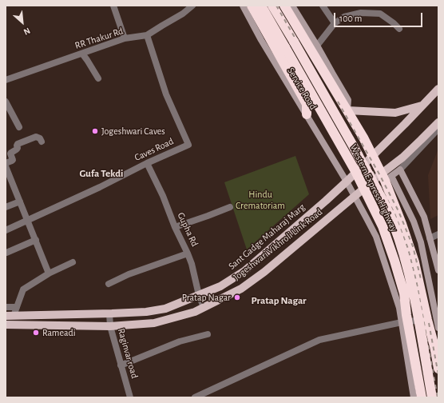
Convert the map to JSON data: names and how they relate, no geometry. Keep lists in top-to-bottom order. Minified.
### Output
{"streets":{"highway":["Western Express Highway"],"main road":["Sant Gadge Maharaj Marg","Jogeshwari Vikhroli Link Road"],"street":["RR Thakur Rd","Service Road","Caves Road","Gupha Rd","Raginvar road"]},"crossings":[["RR Thakur Rd","Caves Road"],["Service Road","Sant Gadge Maharaj Marg"],["Service Road","Jogeshwari Vikhroli Link Road"],["Caves Road","Gupha Rd"],["Gupha Rd","Sant Gadge Maharaj Marg"],["Gupha Rd","Jogeshwari Vikhroli Link Road"],["Sant Gadge Maharaj Marg","Raginvar road"],["Jogeshwari Vikhroli Link Road","Raginvar road"]],"districts":["Gufa Tekdi","Pratap Nagar"],"parks":["Hindu Crematoriam"],"places":["Jogeshwari Caves","Pratap Nagar","Rameadi"],"scale_bar":"100 m","north":"bottom right"}
